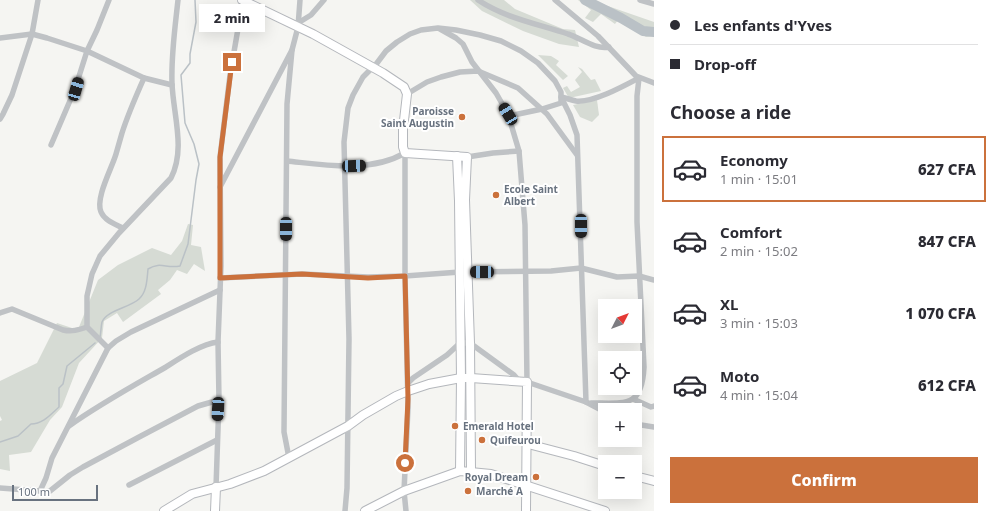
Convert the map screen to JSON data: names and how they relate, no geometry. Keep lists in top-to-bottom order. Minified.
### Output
{"places":["Paroisse Saint Augustin","Ecole Saint Albert","Emerald Hotel","Quifeurou","Royal Dream","Marché A"],"scale_bar":"100 m","north":"top right","page":{"banner":["Les enfants d'Yves","Drop-off"],"bubble":"2 min","heading":"Choose a ride","list":[{"name":"Economy","note":"1 min · 15:01","value":"627 CFA"},{"name":"Comfort","note":"2 min · 15:02","value":"847 CFA"},{"name":"XL","note":"3 min · 15:03","value":"1 070 CFA"},{"name":"Moto","note":"4 min · 15:04","value":"612 CFA"}],"map_buttons":["+","−"],"buttons":"Confirm","scale":"100 m"}}
